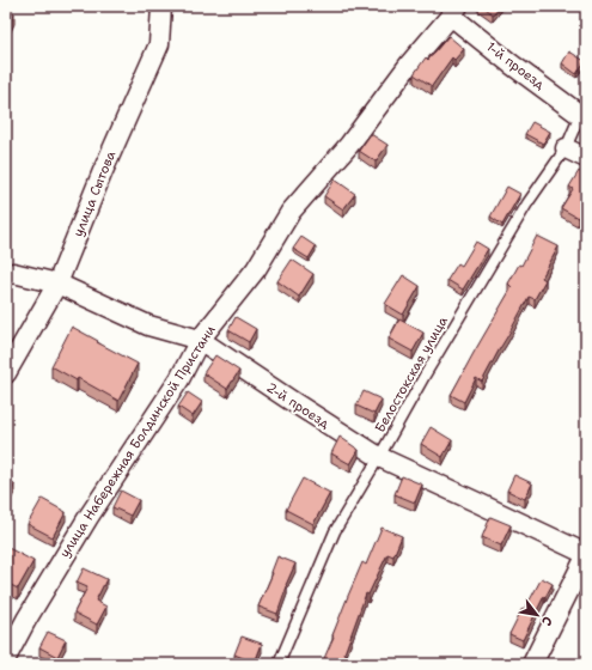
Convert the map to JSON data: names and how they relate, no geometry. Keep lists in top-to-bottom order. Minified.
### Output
{"streets":{"street":["1-й проезд","улица Сытова","2-й проезд","улица Набережная Болдинской Пристани"],"lane":["Белостокская улица"]},"crossings":[["1-й проезд","Белостокская улица"],["1-й проезд","улица Набережная Болдинской Пристани"],["улица Сытова","2-й проезд"],["Белостокская улица","2-й проезд"],["2-й проезд","улица Набережная Болдинской Пристани"]],"north":"bottom right"}
